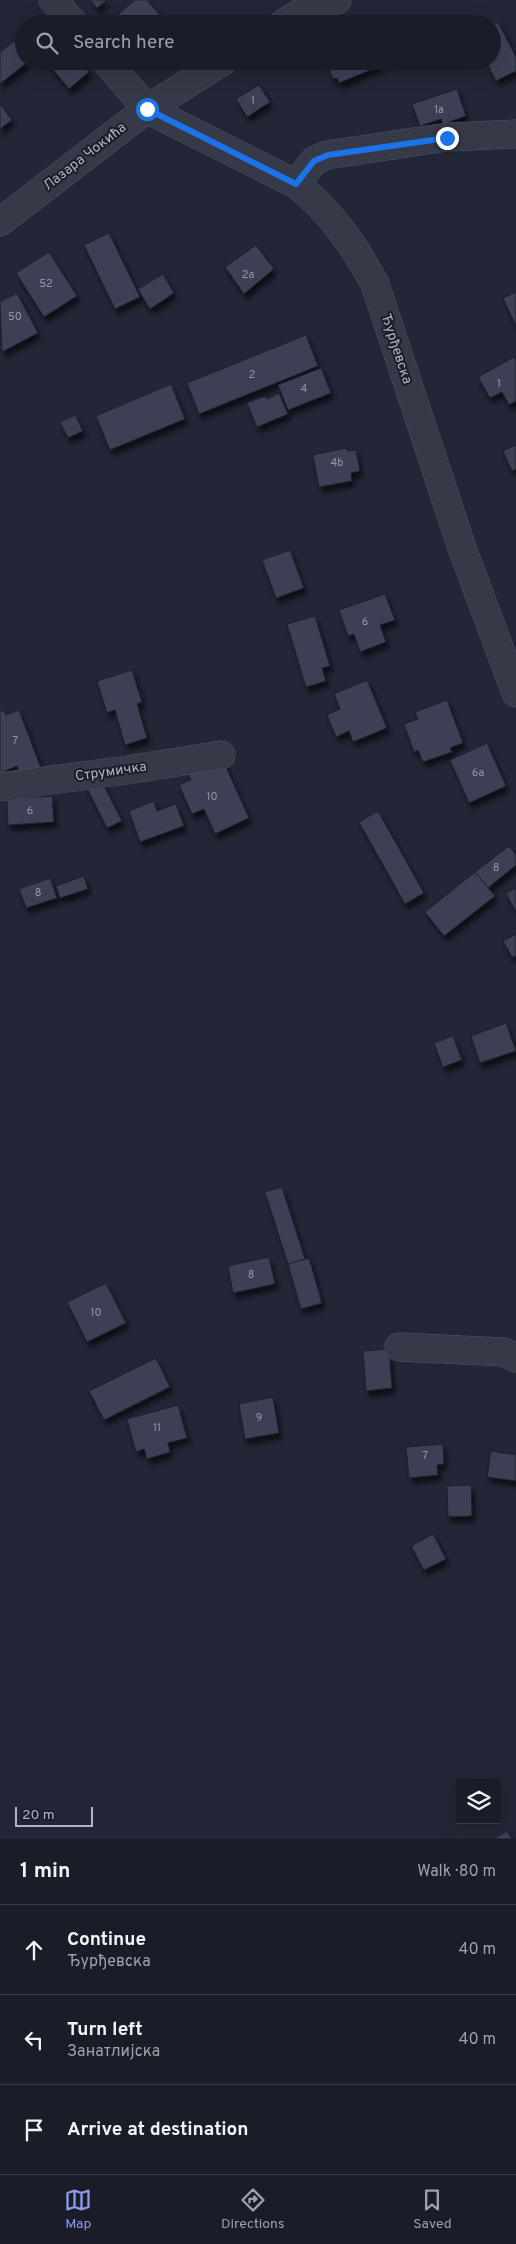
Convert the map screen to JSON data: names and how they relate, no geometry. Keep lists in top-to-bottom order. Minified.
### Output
{"streets":{"street":["Лазара Чокића","Ђурђевска","Струмичка"]},"crossings":[["Лазара Чокића","Ђурђевска"]],"house_numbers":["1","1a","2a","52","50","2","1","4","4b","6","7","6a","10","6","8","8","8","10","9","11","7"],"scale_bar":"20 m","page":{"search":"Search here","scale":"20 m","heading":["1 min","Walk · 80 m"],"list":[["Continue","Ђурђевска","40 m"],["Turn left","Занатлијска","40 m"],"Arrive at destination"],"nav":["Map","Directions","Saved"]}}
